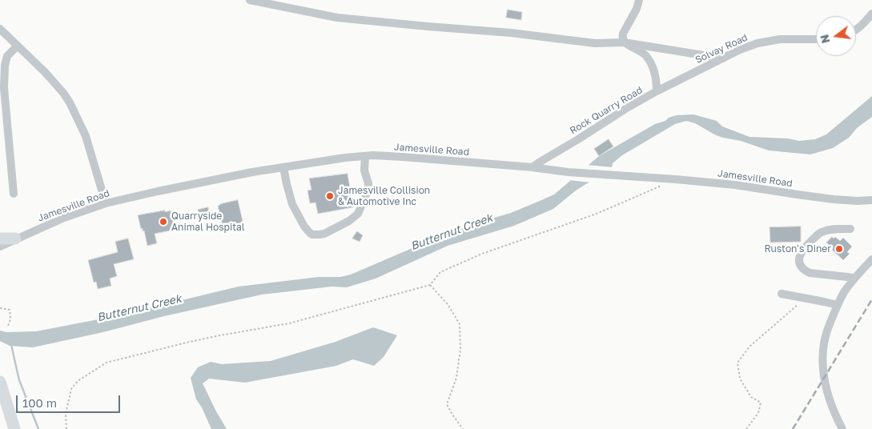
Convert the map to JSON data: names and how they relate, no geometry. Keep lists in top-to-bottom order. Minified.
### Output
{"streets":{"street":["Solvay Road","Rock Quarry Road","Jamesville Road"]},"crossings":[["Solvay Road","Rock Quarry Road"],["Rock Quarry Road","Jamesville Road"]],"water":["Butternut Creek"],"places":["Jamesville Collision & Automotive Inc","Quarryside Animal Hospital","Ruston's Diner"],"scale_bar":"100 m","north":"left"}
